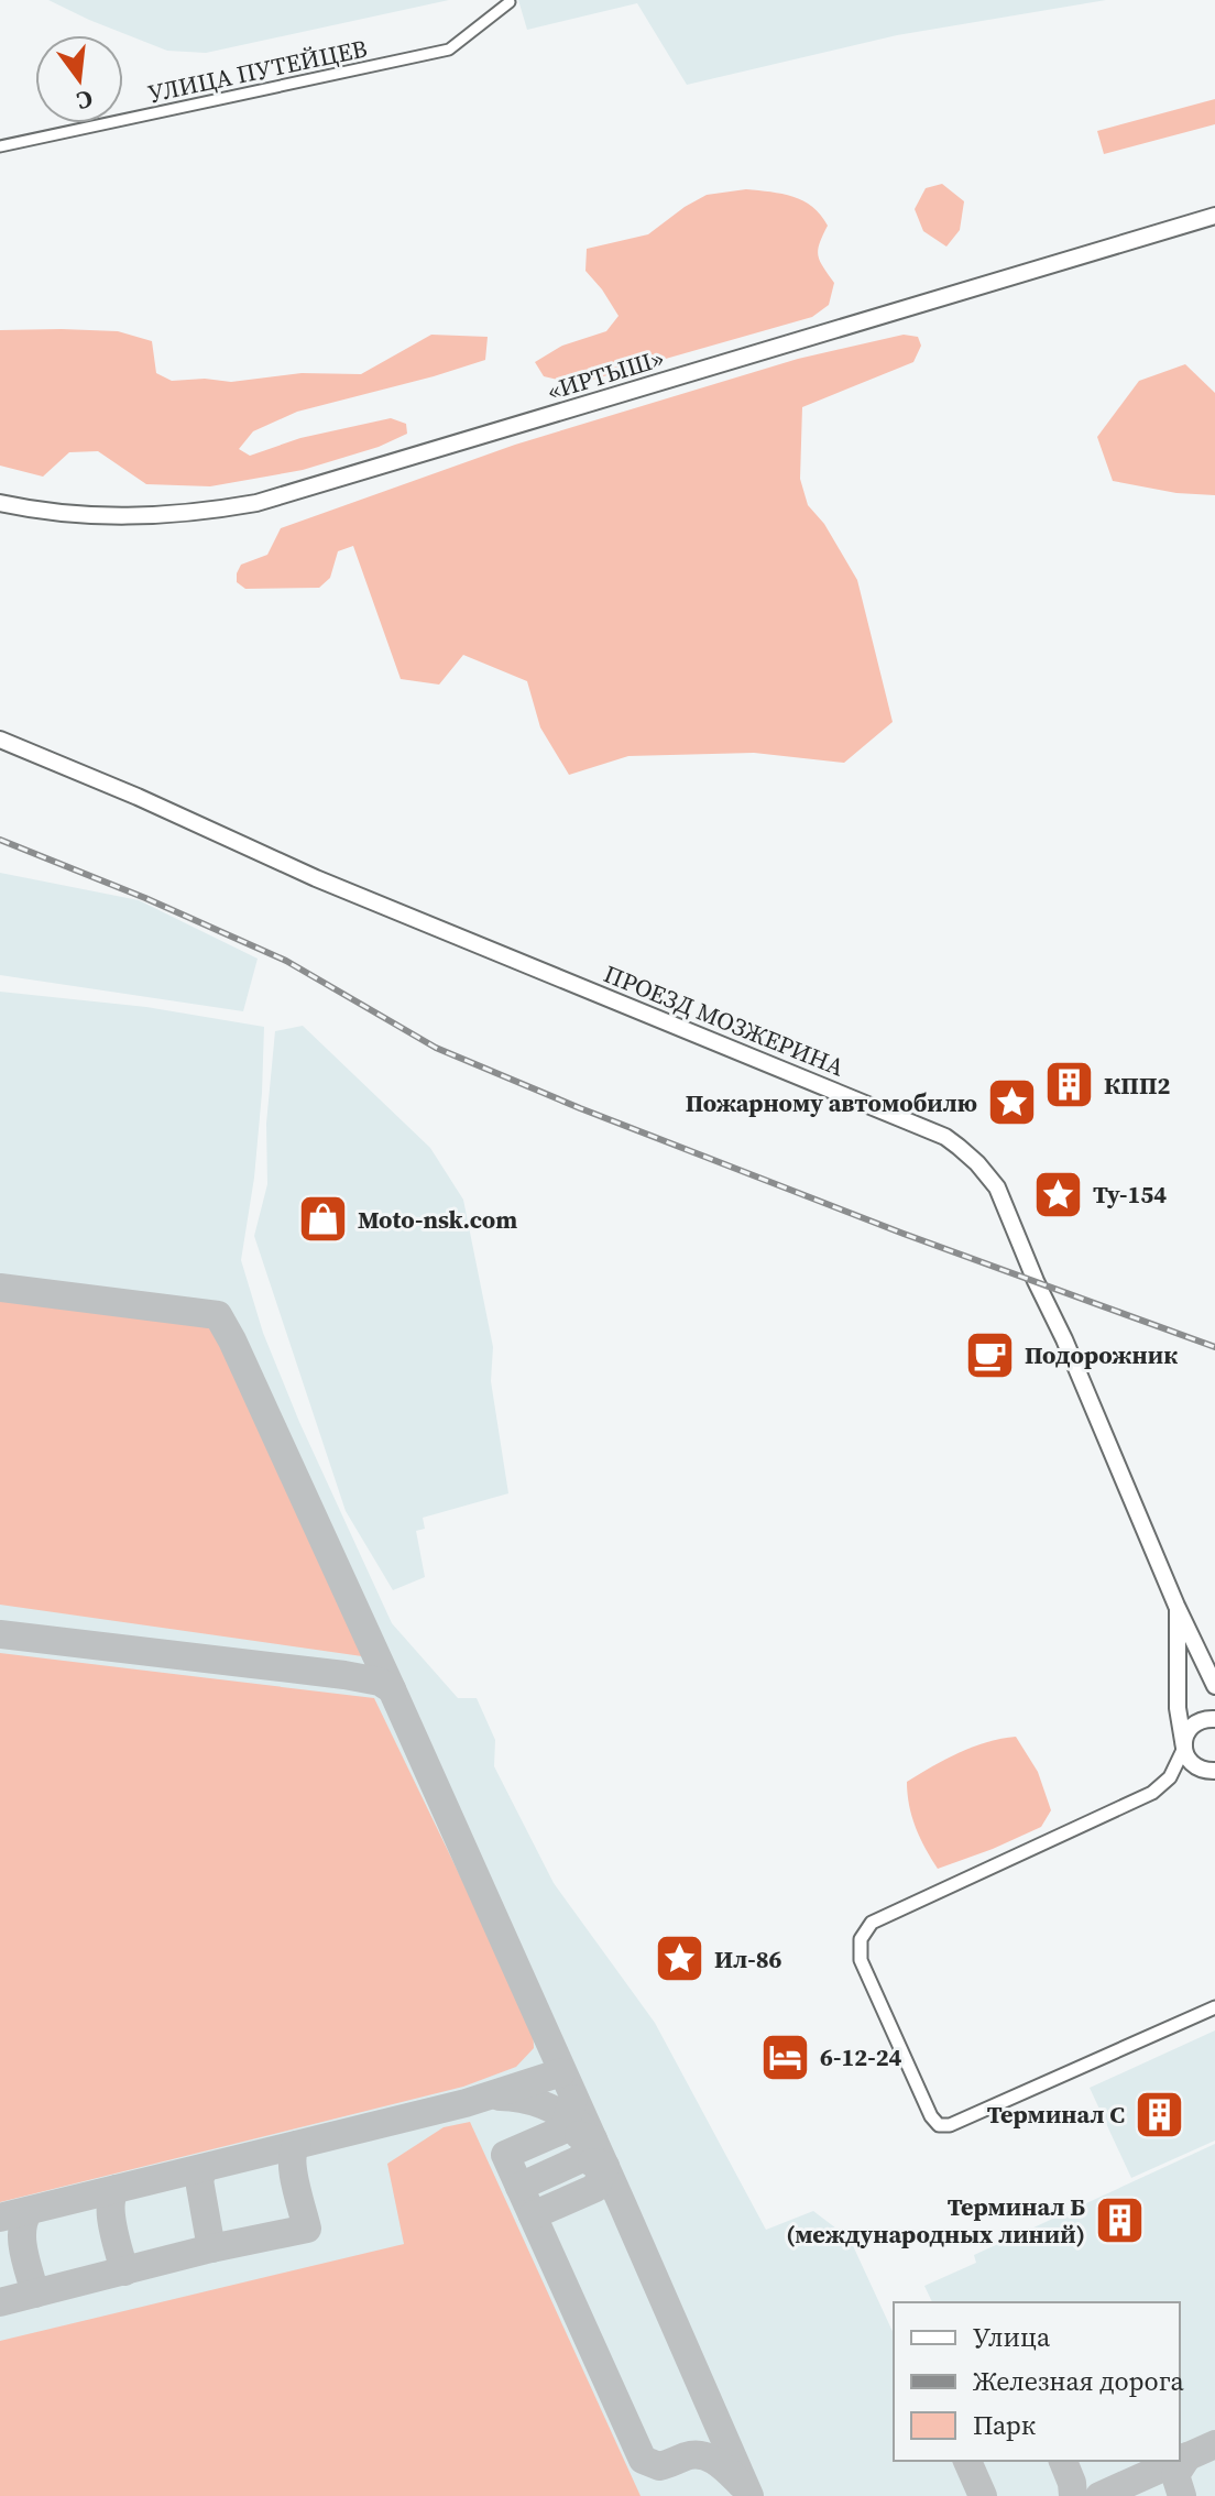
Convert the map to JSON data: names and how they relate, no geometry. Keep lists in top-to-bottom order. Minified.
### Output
{"streets":{"main road":["«ИРТЫШ»","ПРОЕЗД МОЗЖЕРИНА"],"street":["УЛИЦА ПУТЕЙЦЕВ"]},"places":{"building":["КПП2","Терминал С","Терминал Б (международных линий)"],"place":["Пожарному автомобилю","Ту-154","Ил-86"],"shop":["Moto-nsk.com"],"cafe":["Подорожник"],"hotel":["6-12-24"]},"legend":["Улица","Железная дорога","Парк"],"north":"bottom"}
